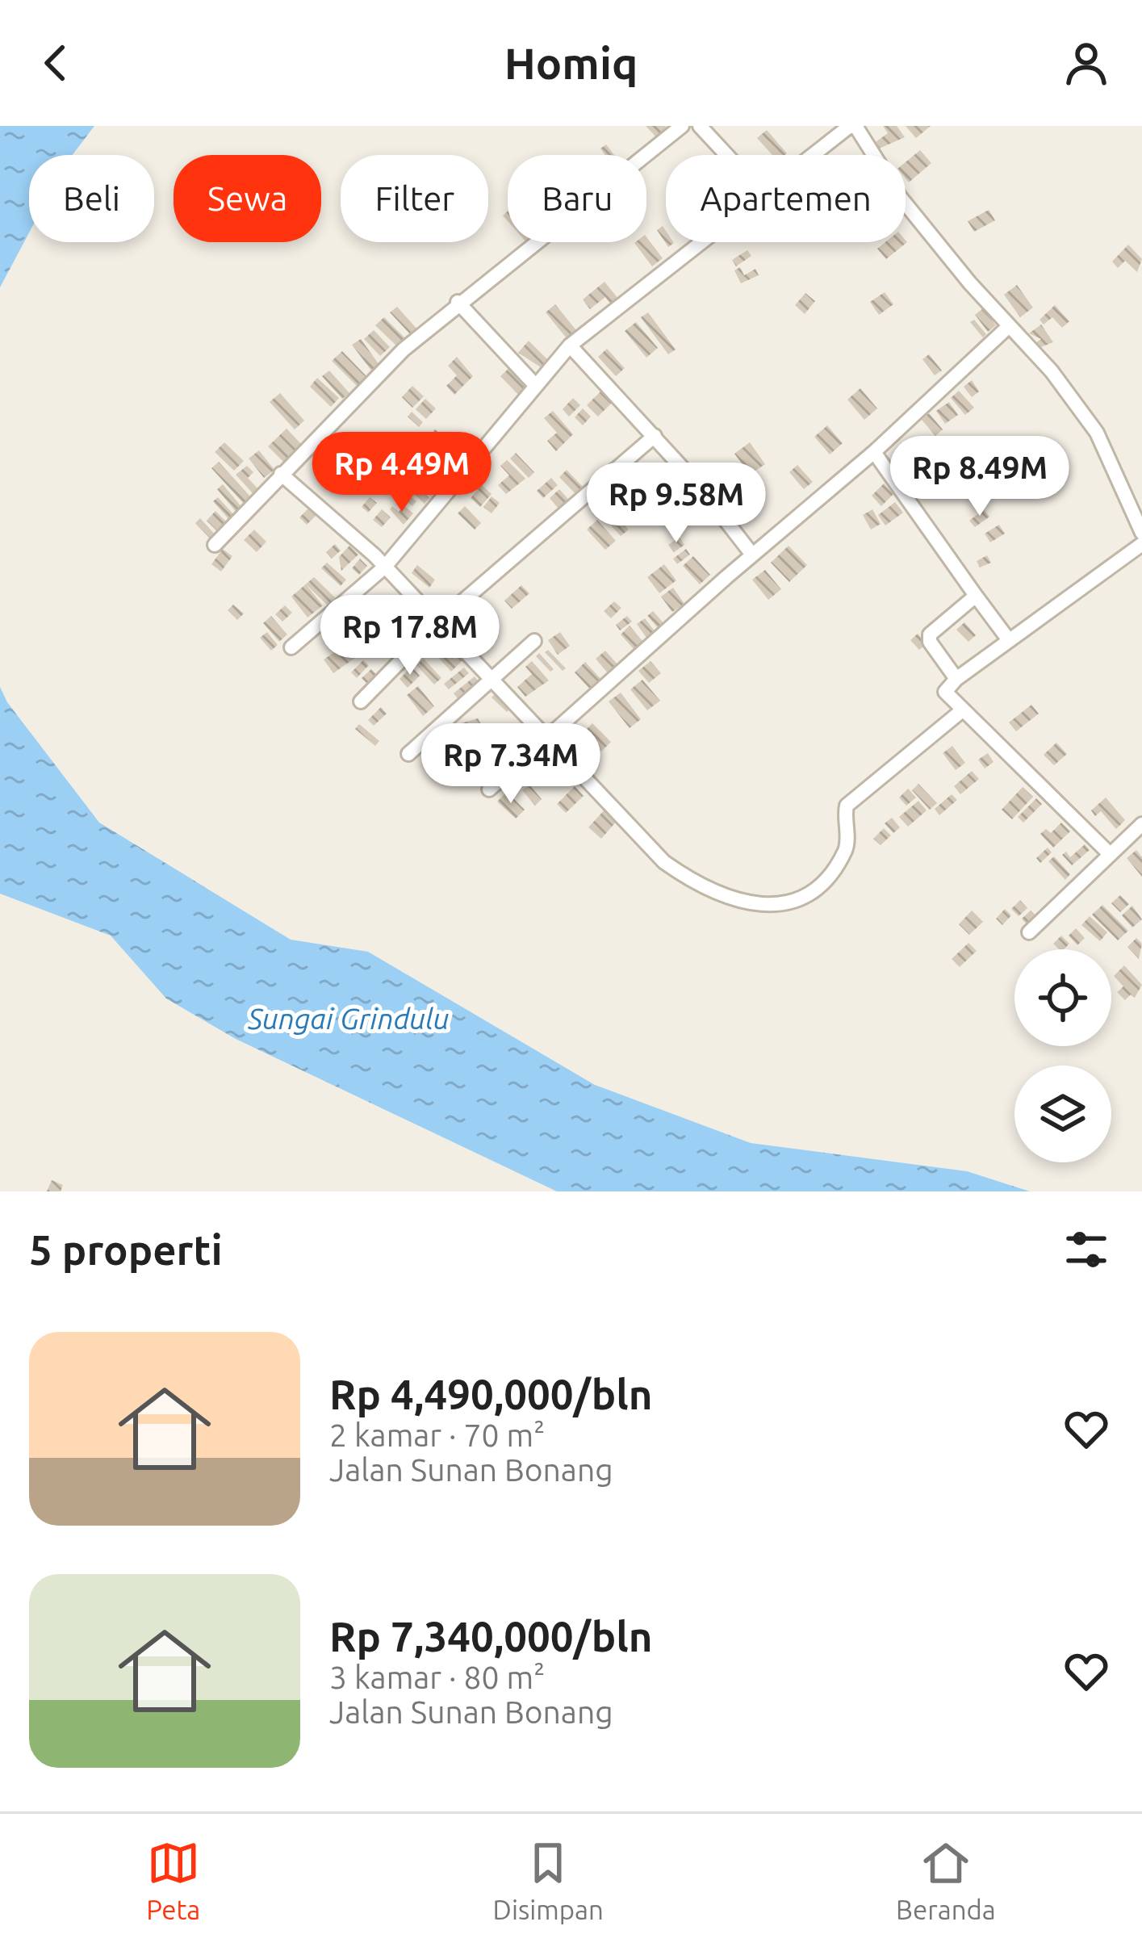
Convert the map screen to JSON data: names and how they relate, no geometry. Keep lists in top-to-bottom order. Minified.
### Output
{"water":["Sungai Grindulu"],"page":{"header":"Homiq","chip":["Beli","Sewa","Filter","Baru","Apartemen"],"price":["Rp 4.49M","Rp 8.49M","Rp 9.58M","Rp 17.8M","Rp 7.34M"],"heading":"5 properti","list":[{"name":"Rp 4,490,000/bln","note":"2 kamar · 70 m² · Jalan Sunan Bonang"},{"name":"Rp 7,340,000/bln","note":"3 kamar · 80 m² · Jalan Sunan Bonang"}],"tabs":["Peta","Disimpan","Beranda"]}}
